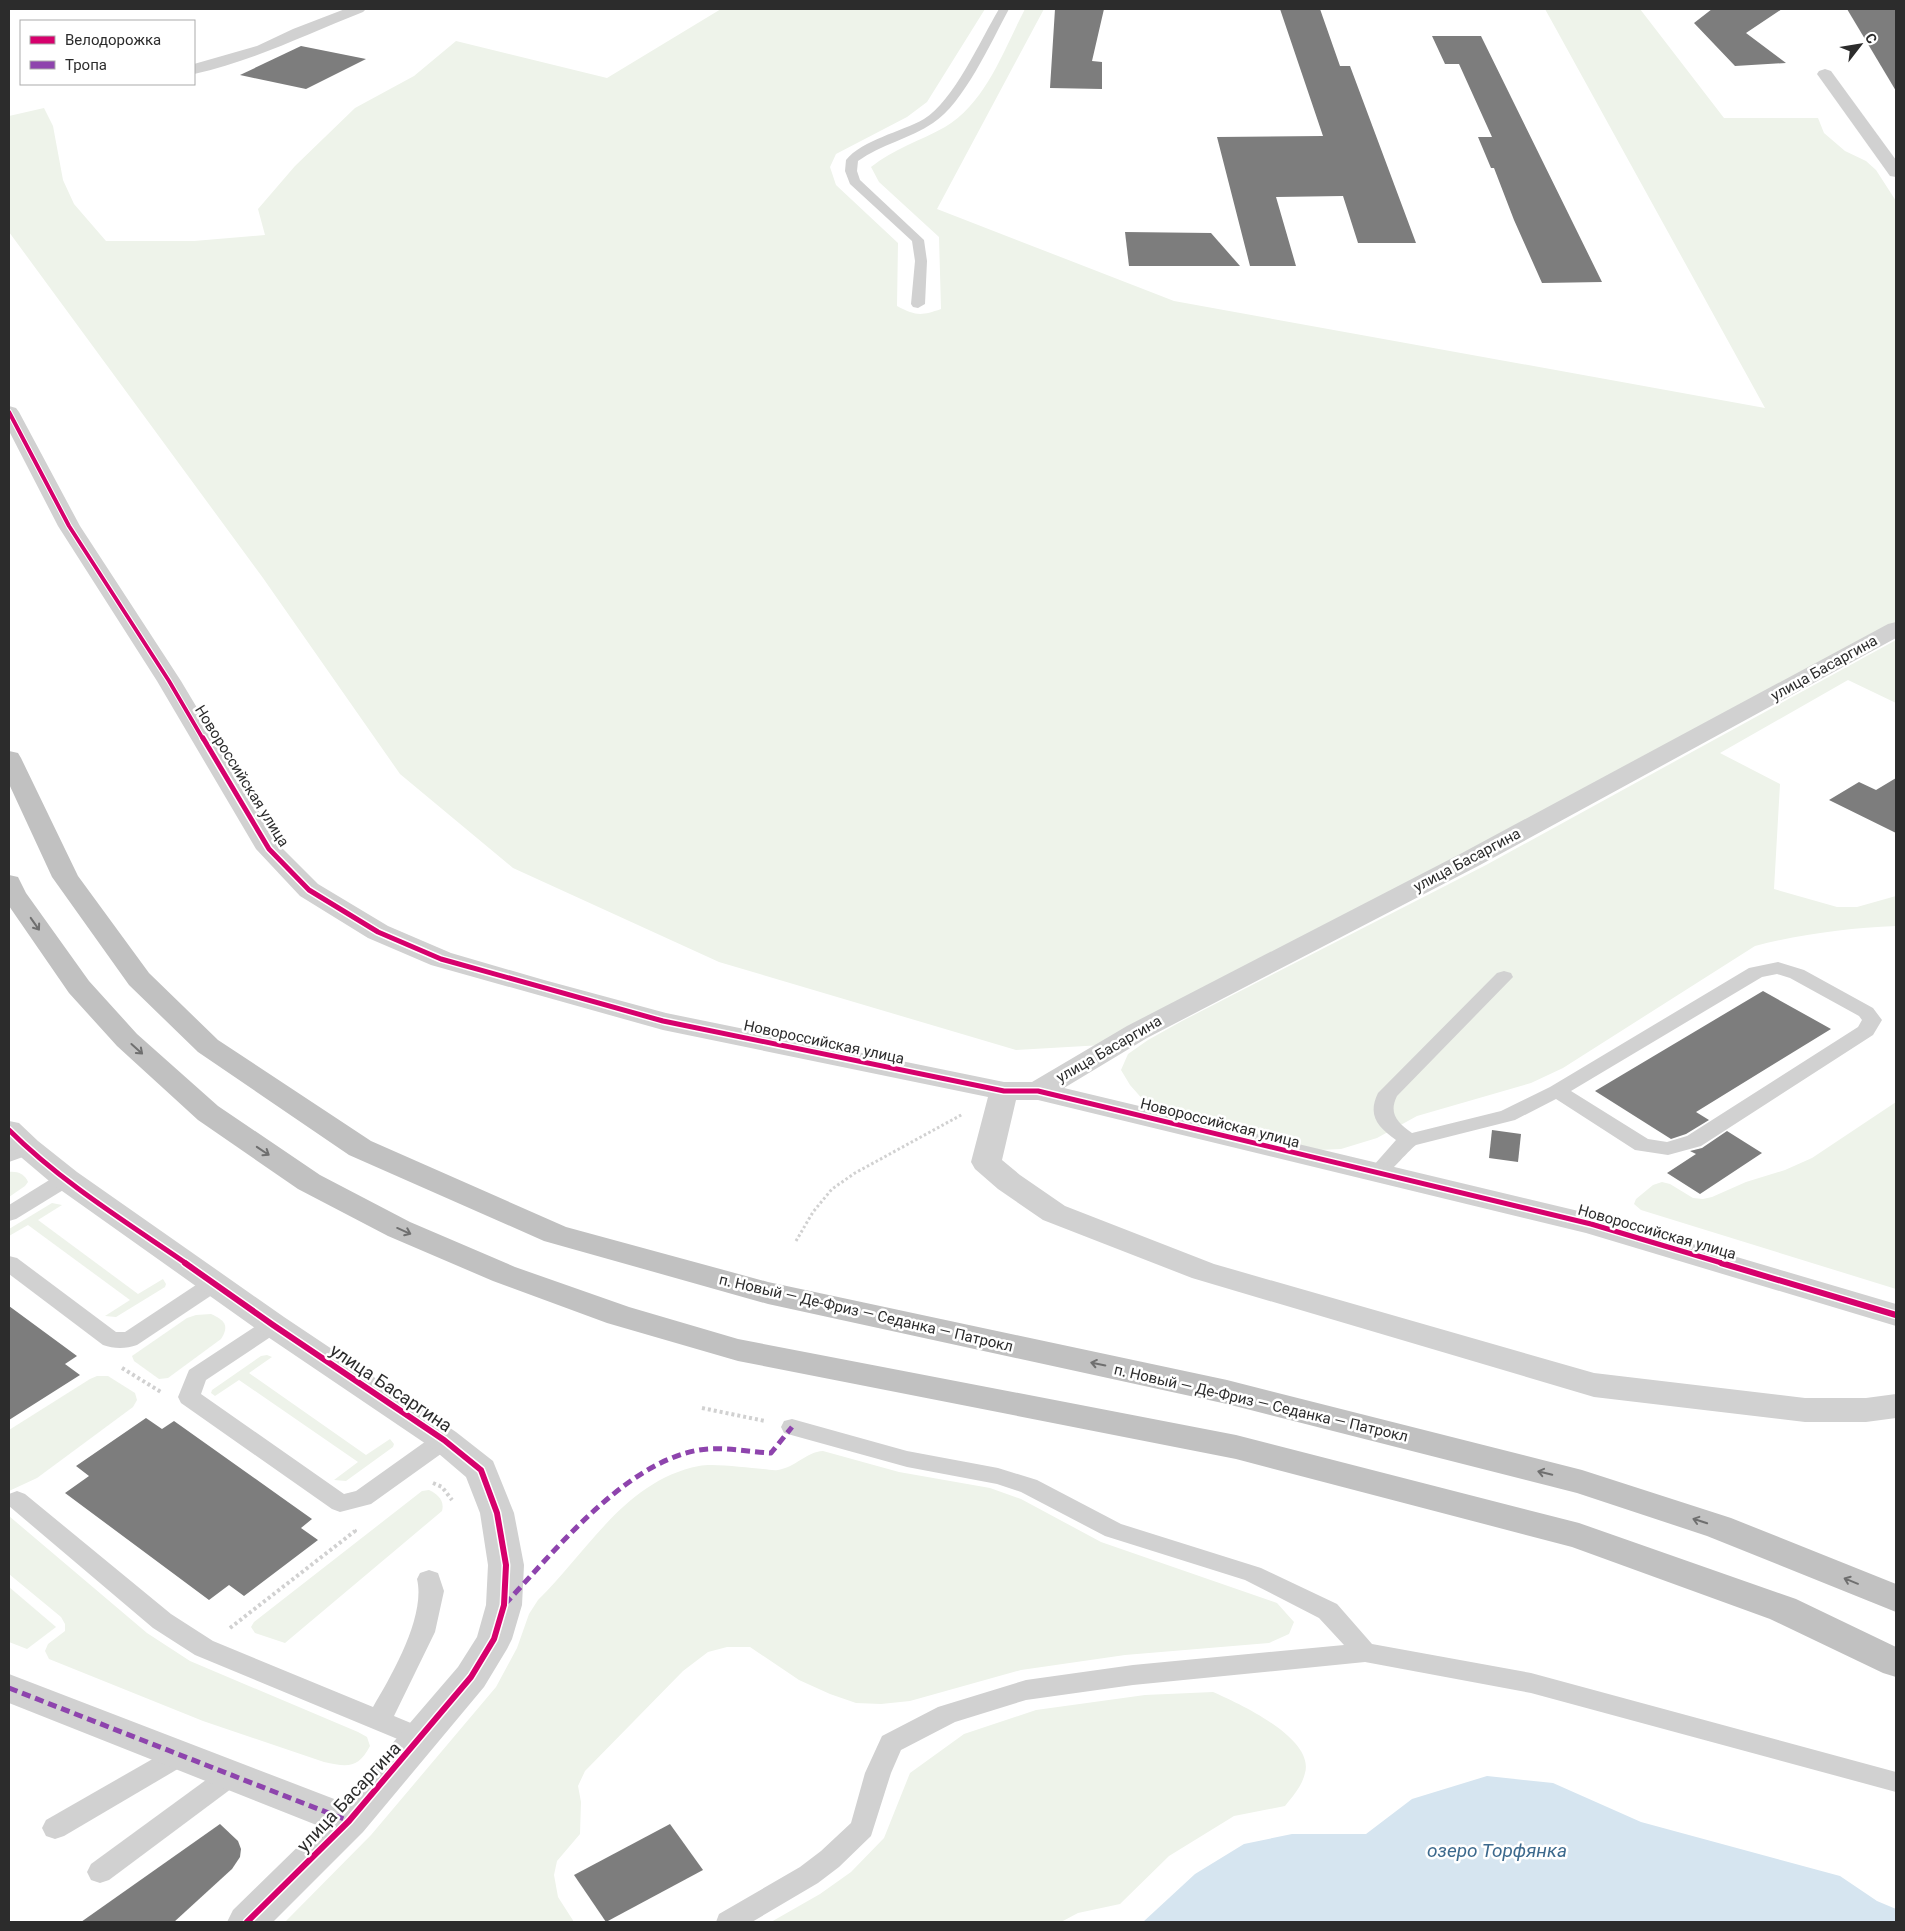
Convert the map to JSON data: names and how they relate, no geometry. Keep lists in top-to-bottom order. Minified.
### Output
{"streets":{"highway":["п. Новый — Де-Фриз — Седанка — Патрокл"],"street":["улица Басаргина","Новороссийская улица"]},"crossings":[["улица Басаргина","Новороссийская улица"]],"water":["озеро Торфянка"],"legend":["Велодорожка","Тропа"],"north":"top right"}
